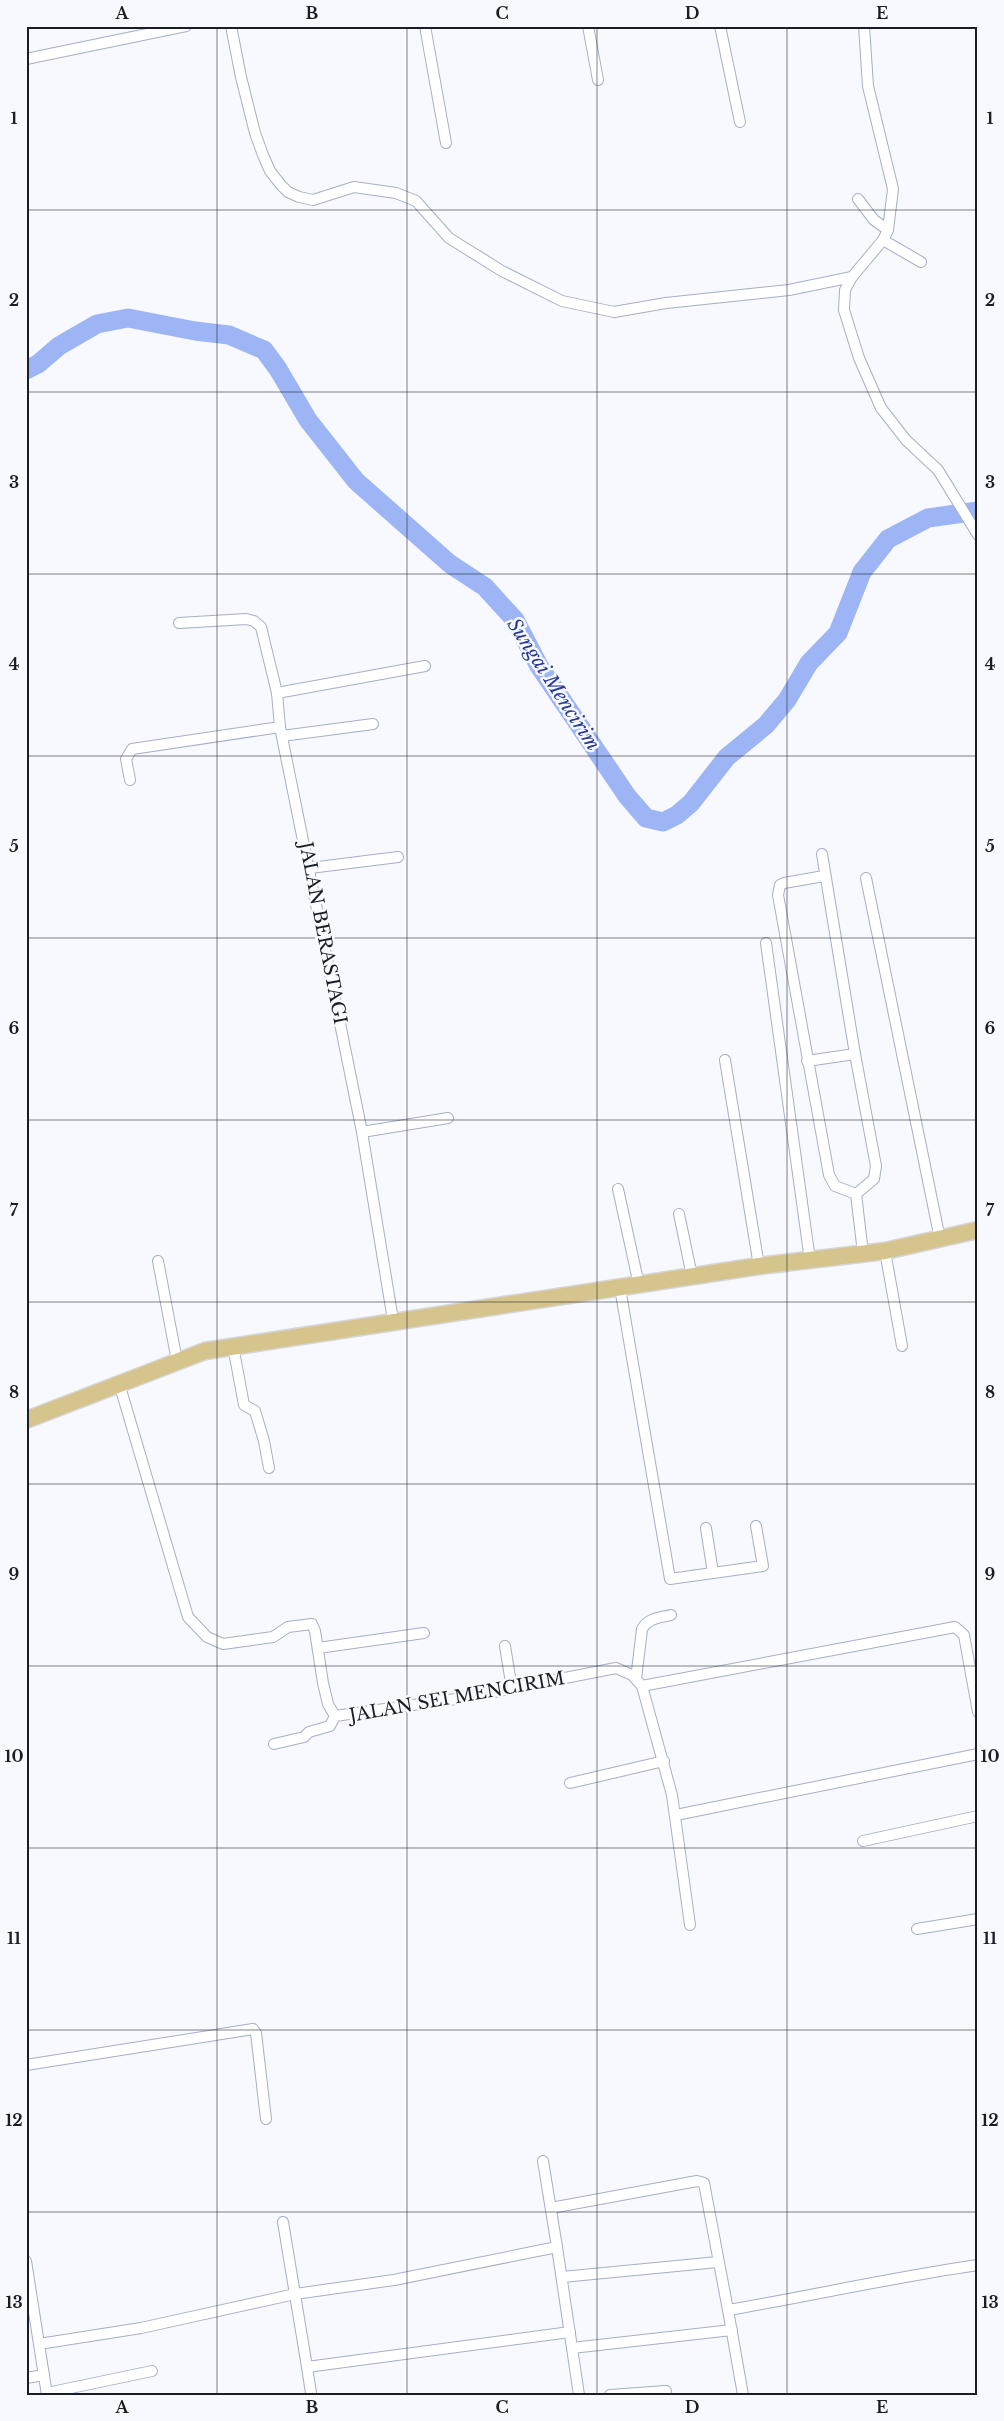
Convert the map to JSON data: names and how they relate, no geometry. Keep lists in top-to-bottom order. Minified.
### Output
{"streets":{"street":["JALAN BERASTAGI","JALAN SEI MENCIRIM"]},"water":["Sungai Mencirim"],"grid":{"columns":["A","B","C","D","E"],"rows":["1","2","3","4","5","6","7","8","9","10","11","12","13"]}}
